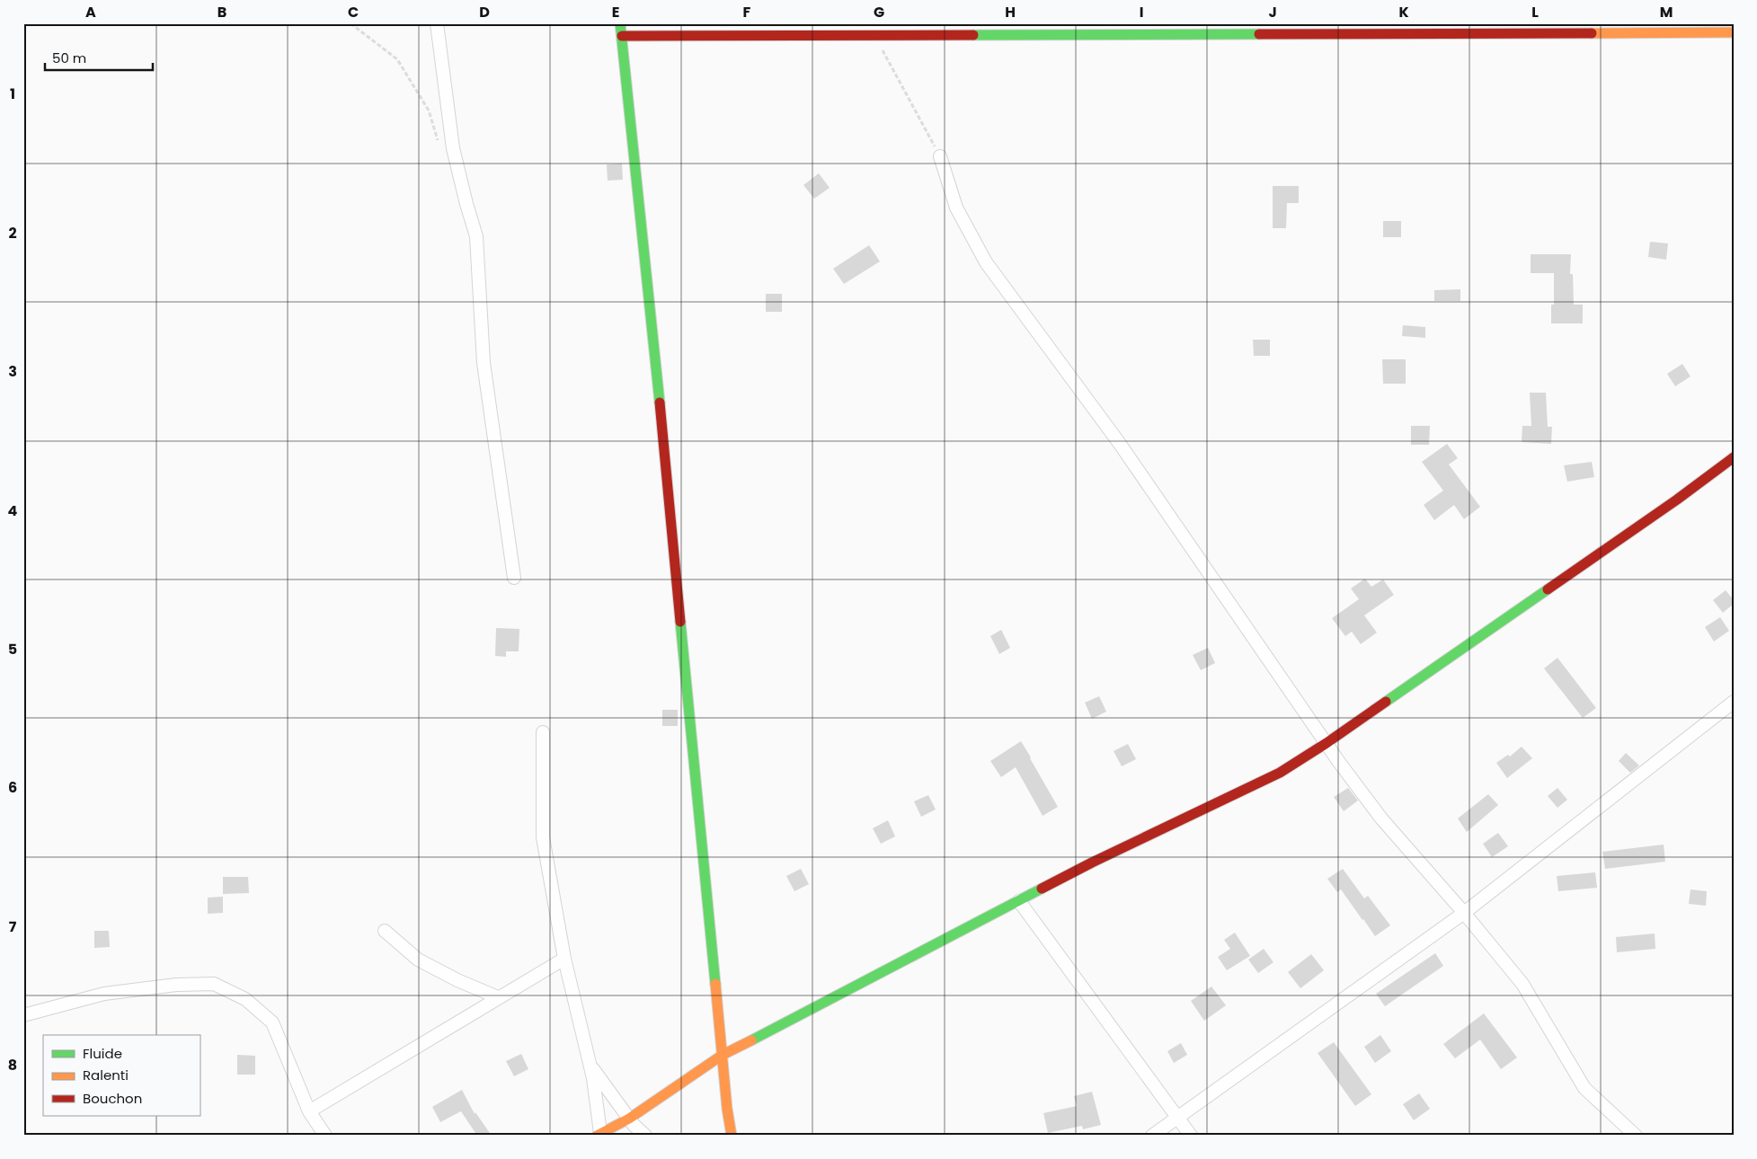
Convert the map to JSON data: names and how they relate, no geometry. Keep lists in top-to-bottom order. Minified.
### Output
{"legend":["Fluide","Ralenti","Bouchon"],"scale_bar":"50 m","grid":{"columns":["A","B","C","D","E","F","G","H","I","J","K","L","M"],"rows":["1","2","3","4","5","6","7","8"]}}
